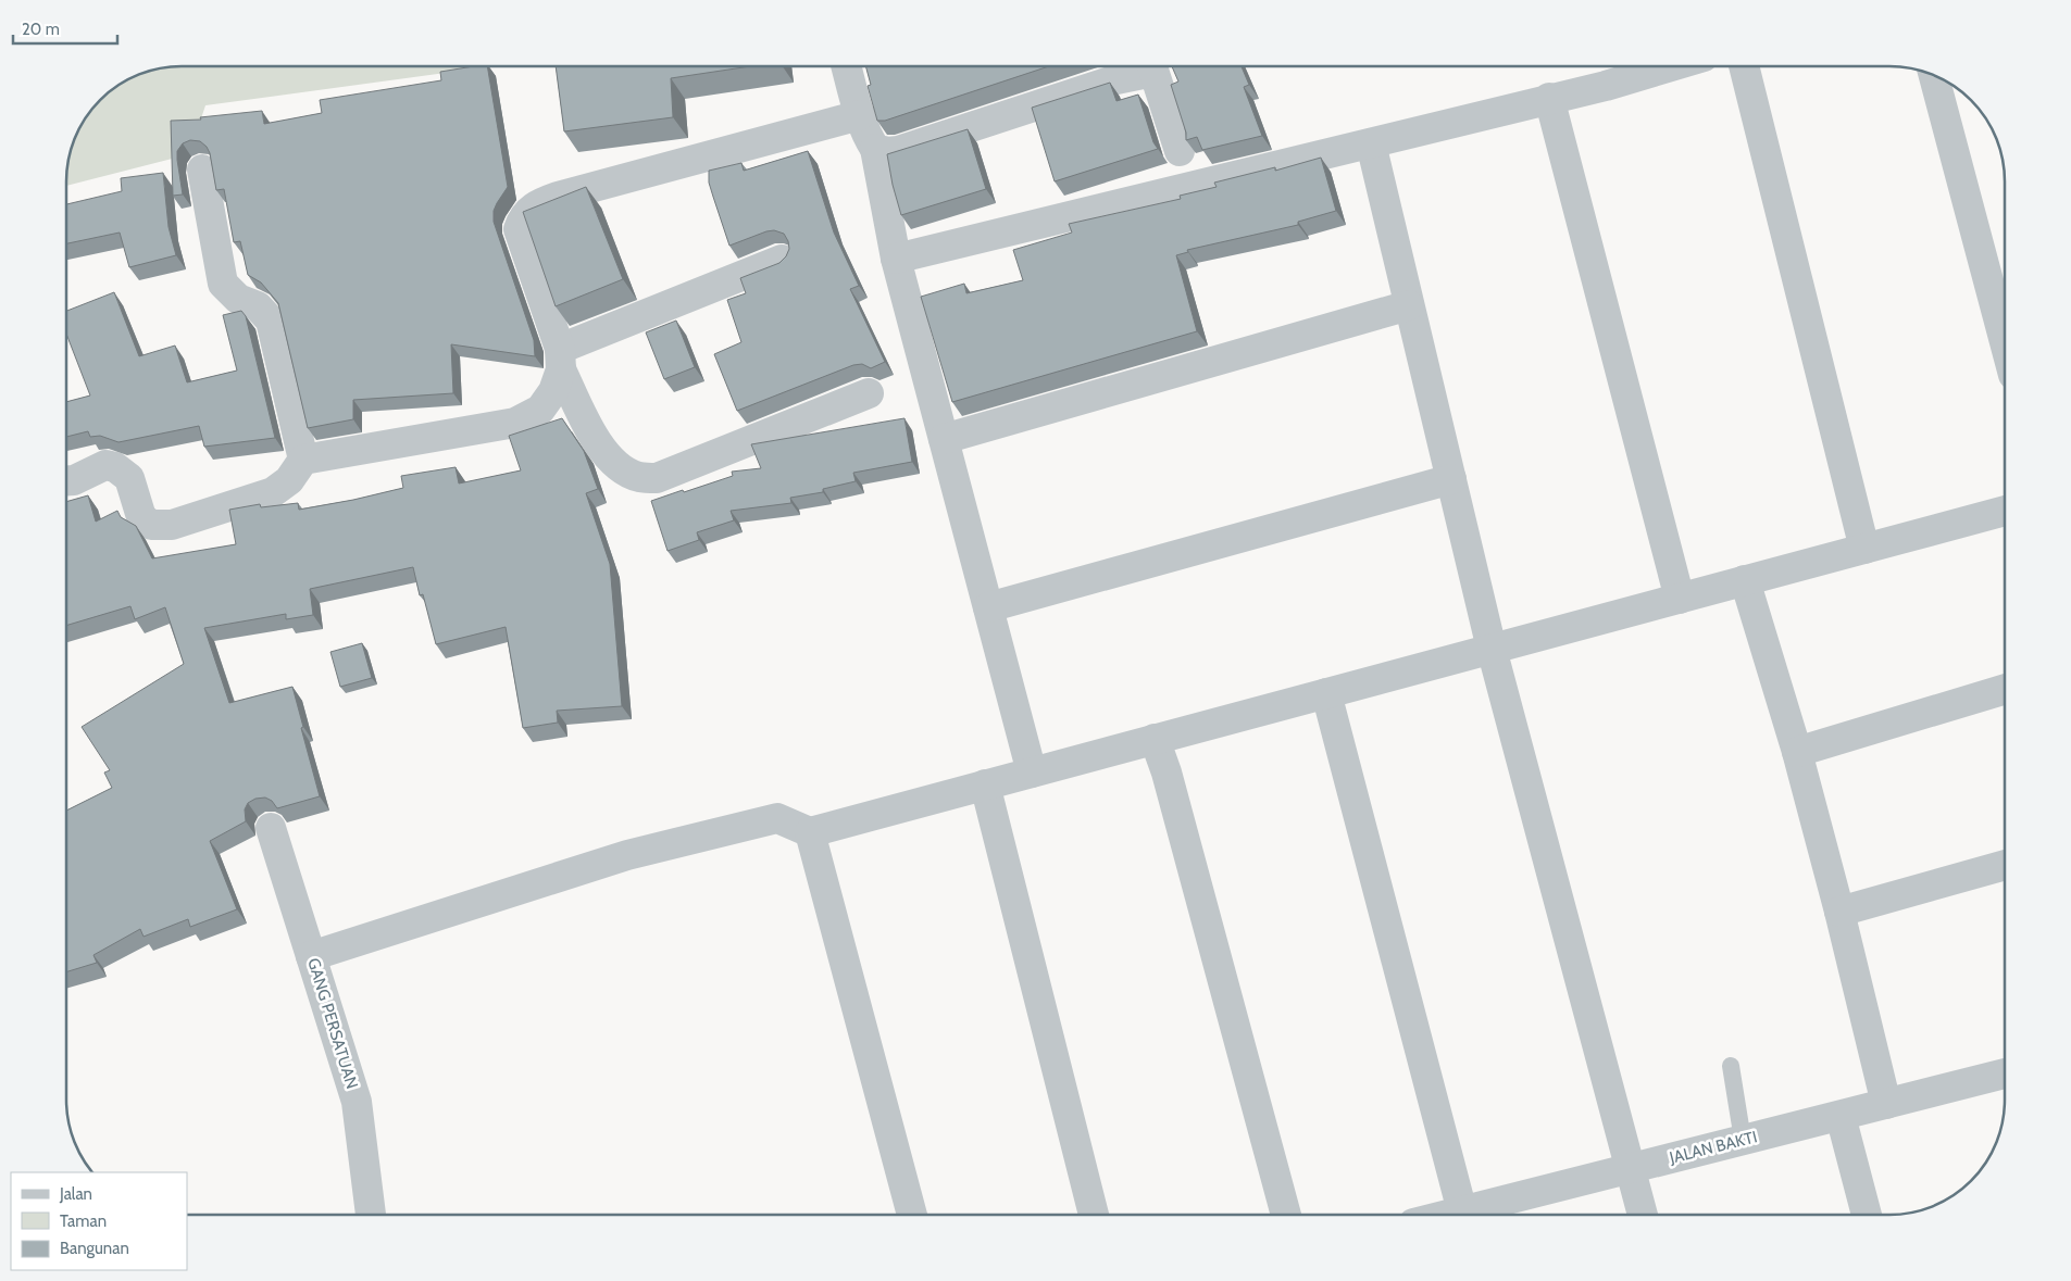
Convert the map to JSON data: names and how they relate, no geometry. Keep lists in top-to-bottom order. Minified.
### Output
{"streets":{"street":["GANG PERSATUAN","JALAN BAKTI"]},"legend":["Jalan","Taman","Bangunan"],"scale_bar":"20 m"}
